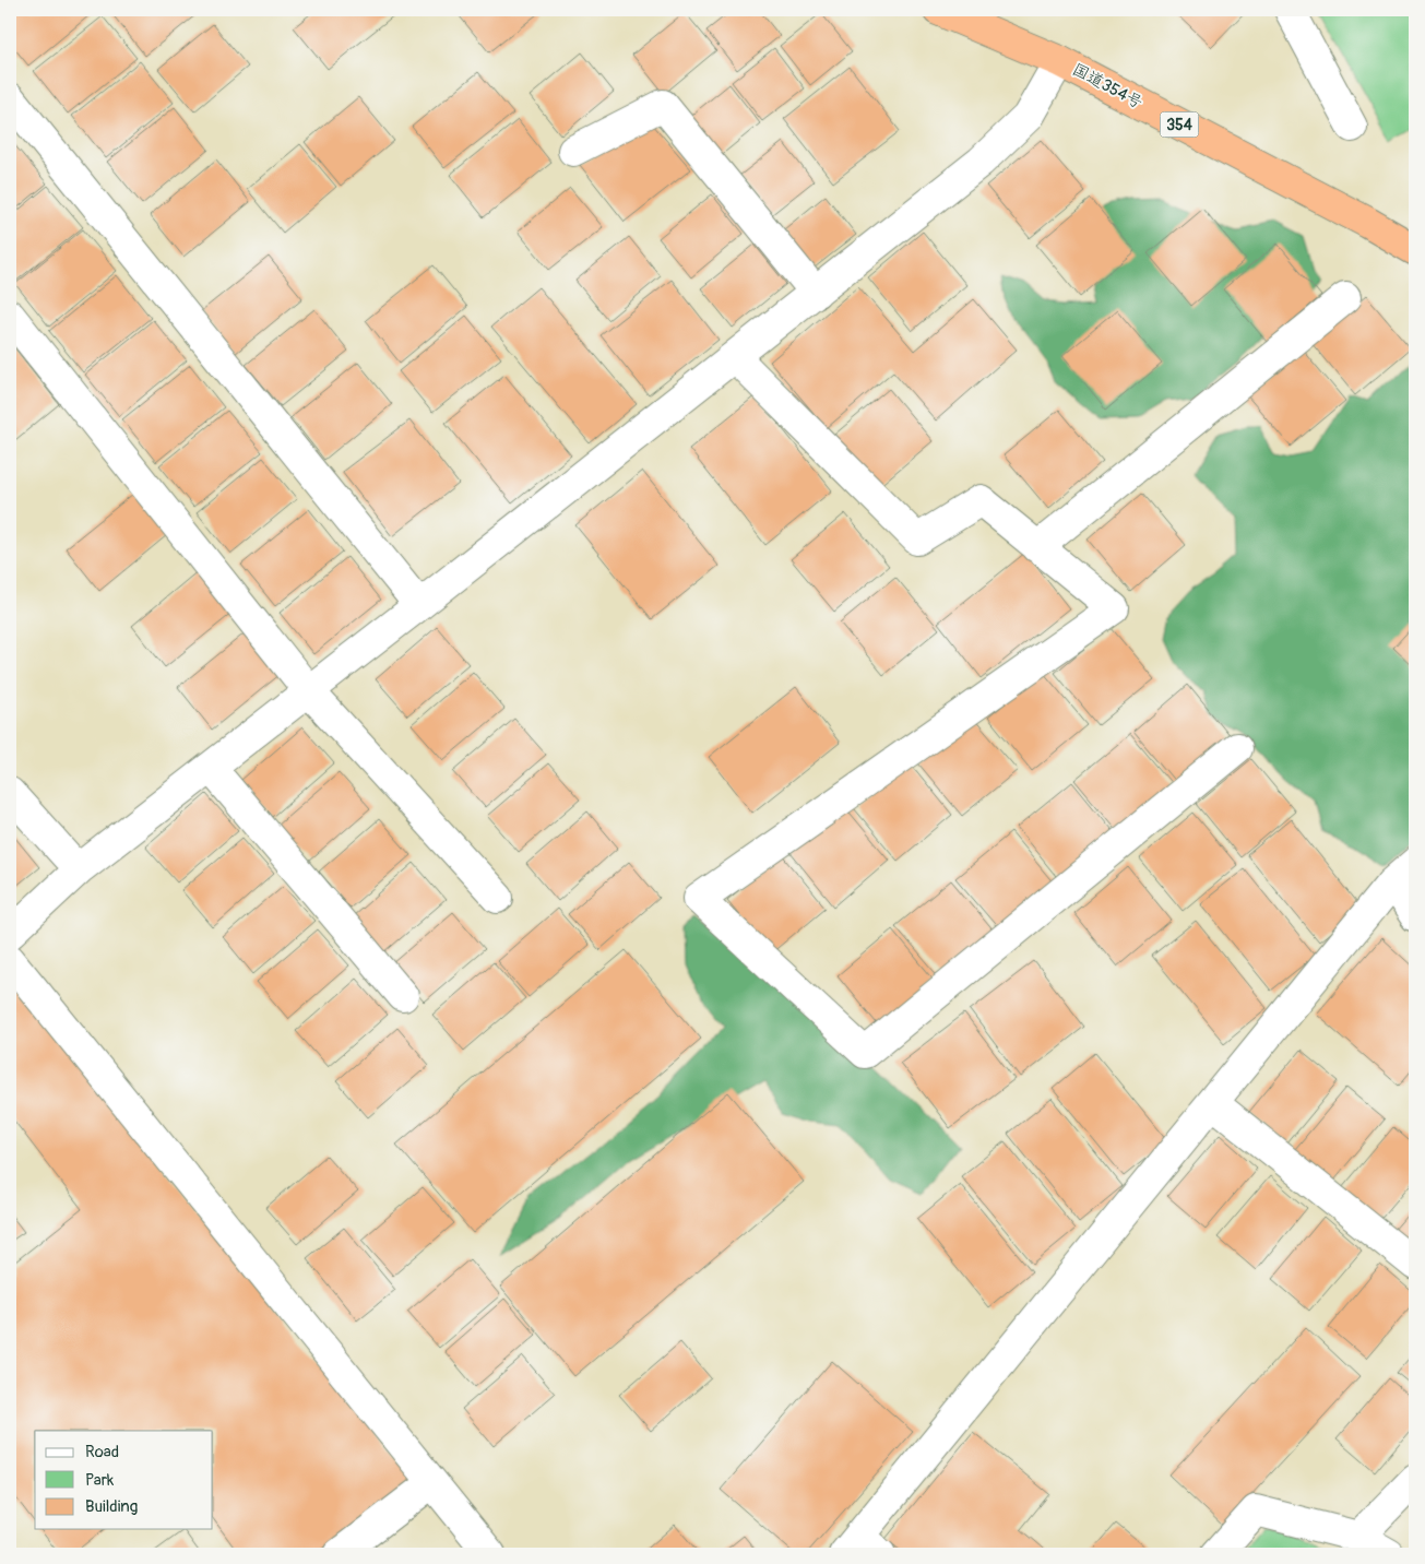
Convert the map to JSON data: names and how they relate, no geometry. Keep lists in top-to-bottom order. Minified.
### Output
{"streets":{"highway":["国道354号","354"]},"legend":["Road","Park","Building"]}
